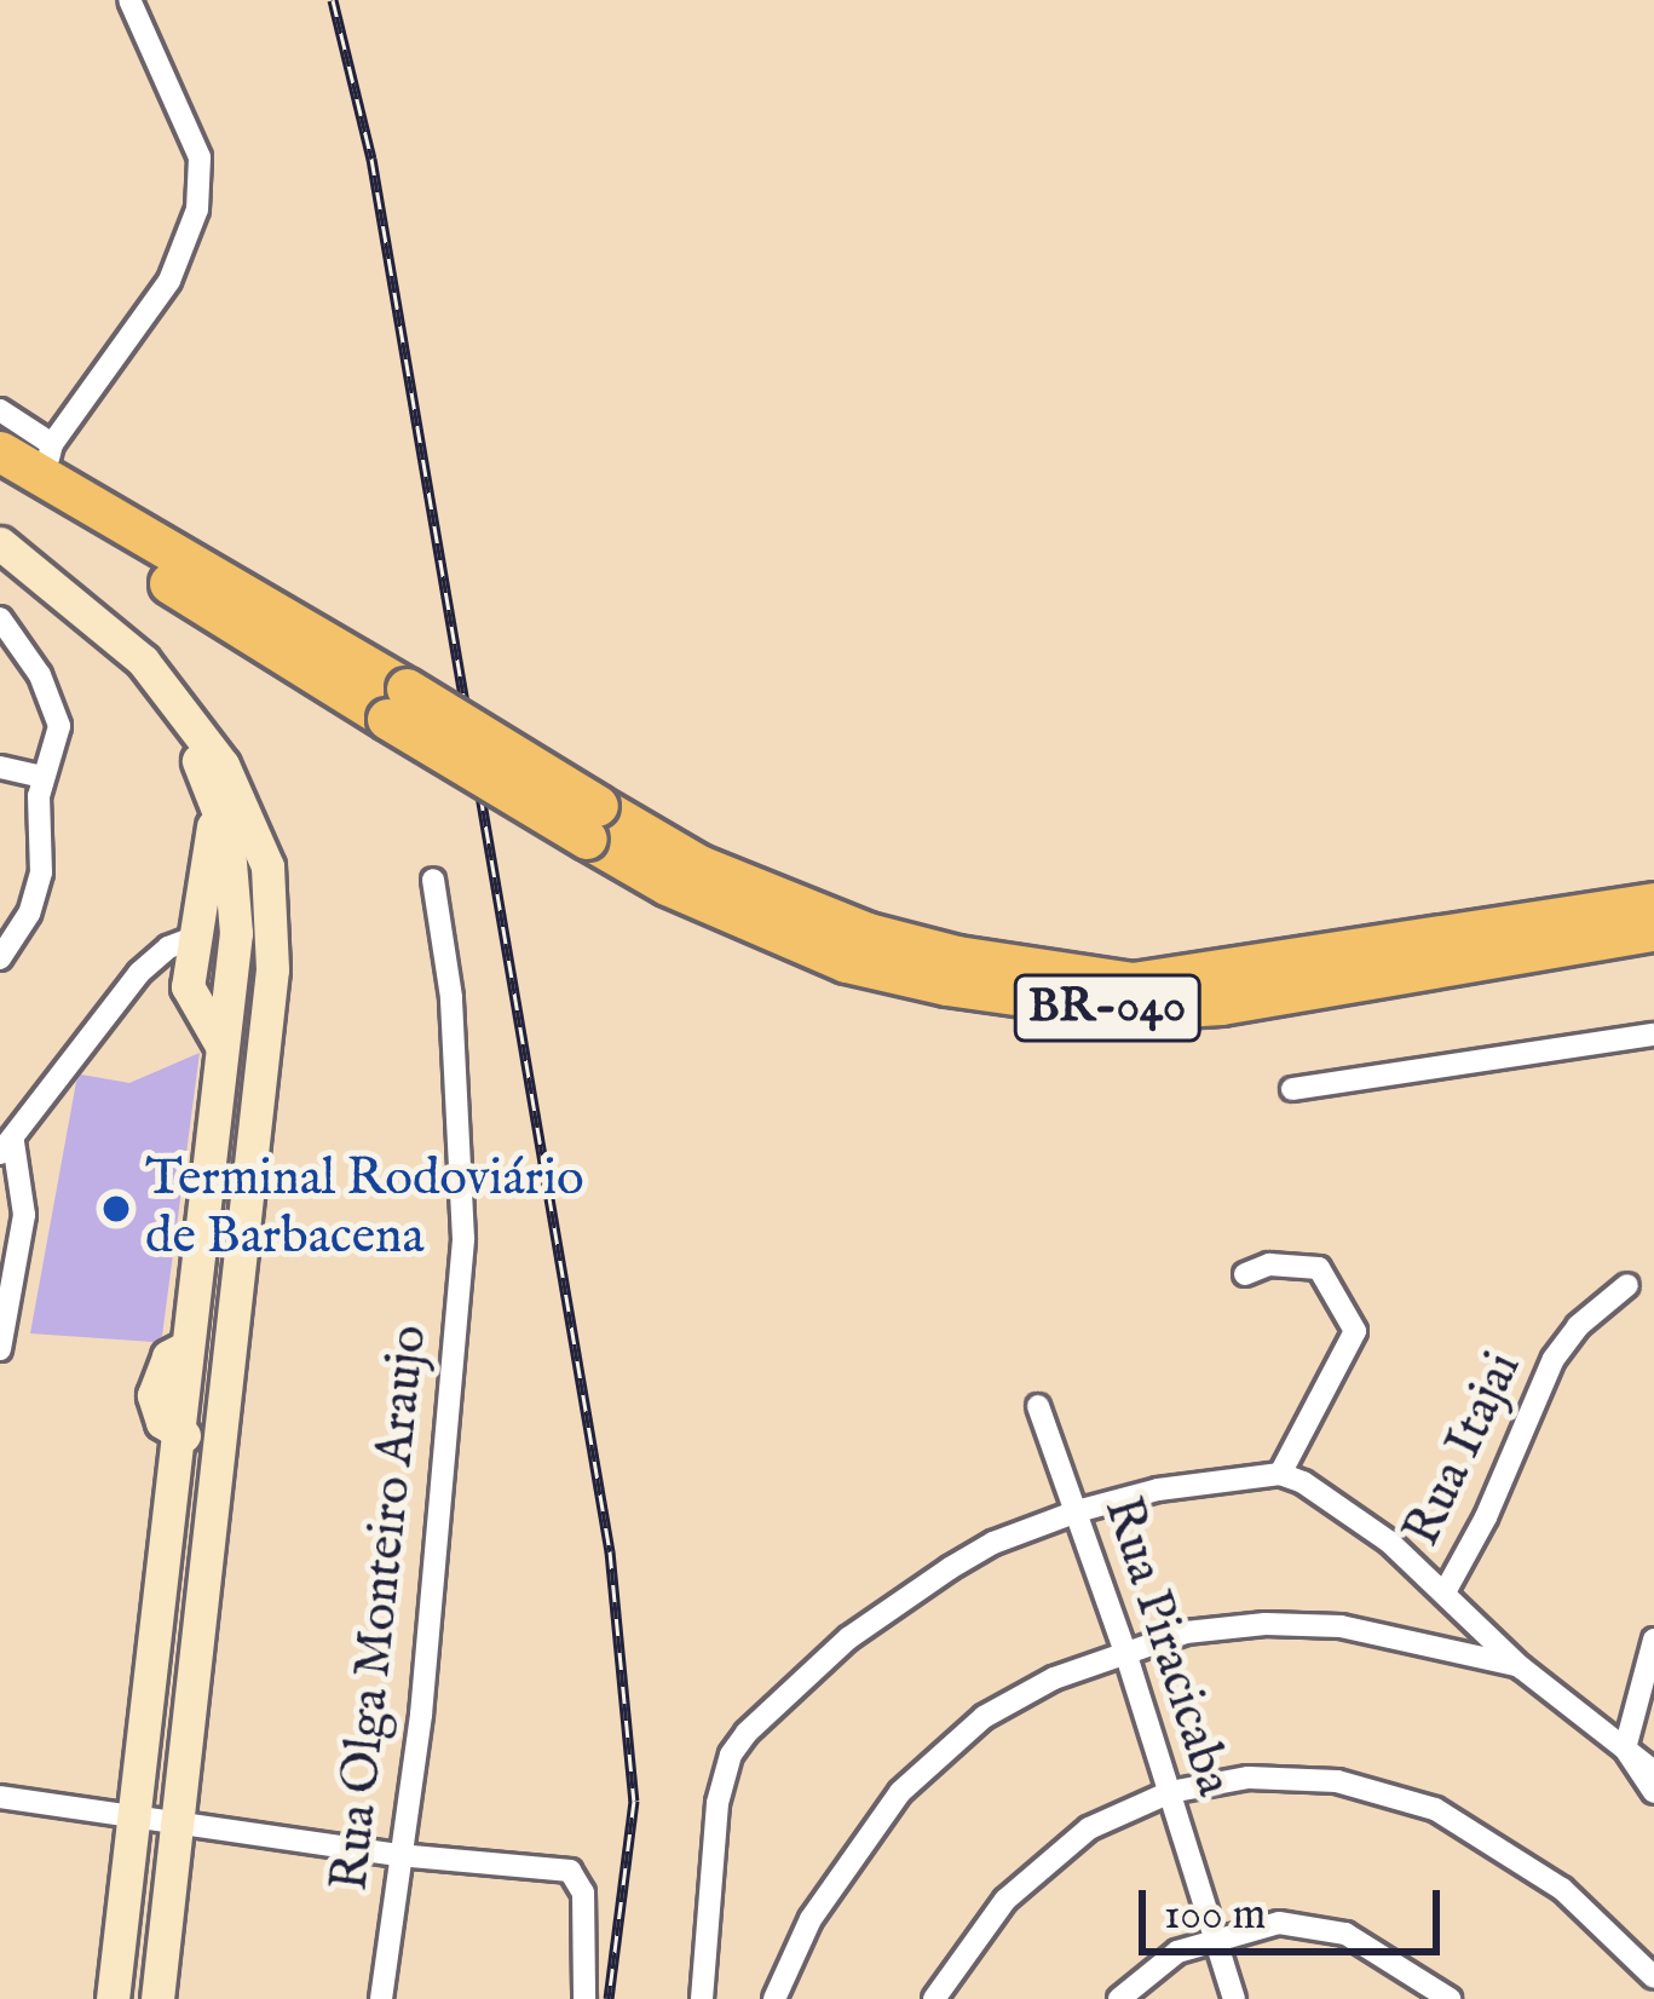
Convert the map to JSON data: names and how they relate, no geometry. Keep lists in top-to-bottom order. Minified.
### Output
{"streets":{"highway":["BR-040"],"street":["Rua Itajai","Rua Olga Monteiro Araujo","Rua Piracicaba"]},"places":["Terminal Rodoviário de Barbacena"],"scale_bar":"100 m"}
